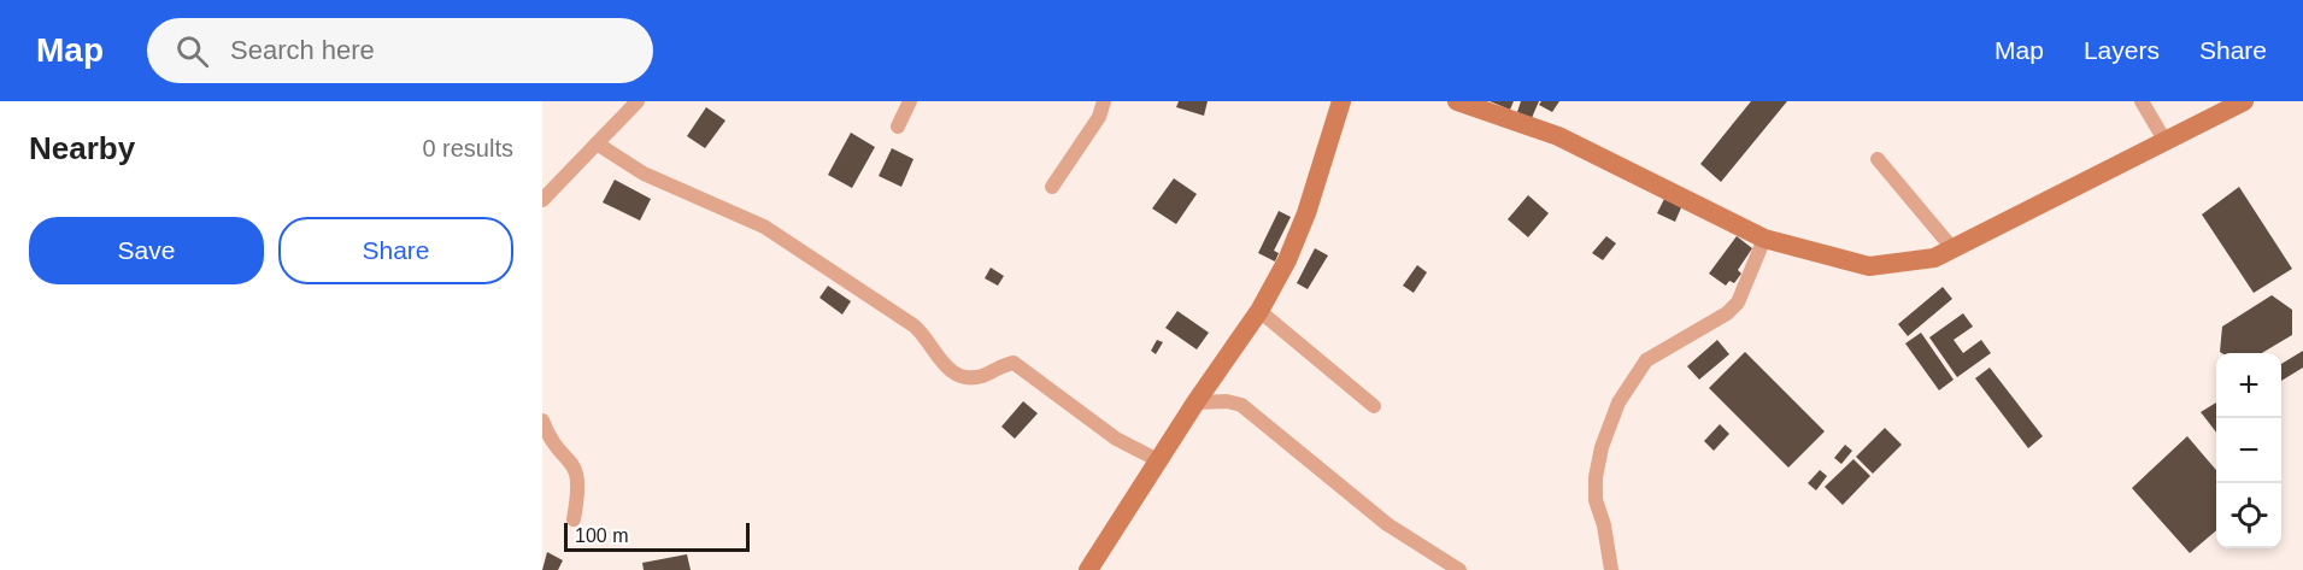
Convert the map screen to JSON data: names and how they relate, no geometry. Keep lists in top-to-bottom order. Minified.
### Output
{"scale_bar":"100 m","page":{"header":"Map","search":"Search here","nav":["Map","Layers","Share"],"heading":["Nearby","0 results"],"buttons":["Save","Share"],"map_buttons":["+","−"],"scale":"100 m"}}
